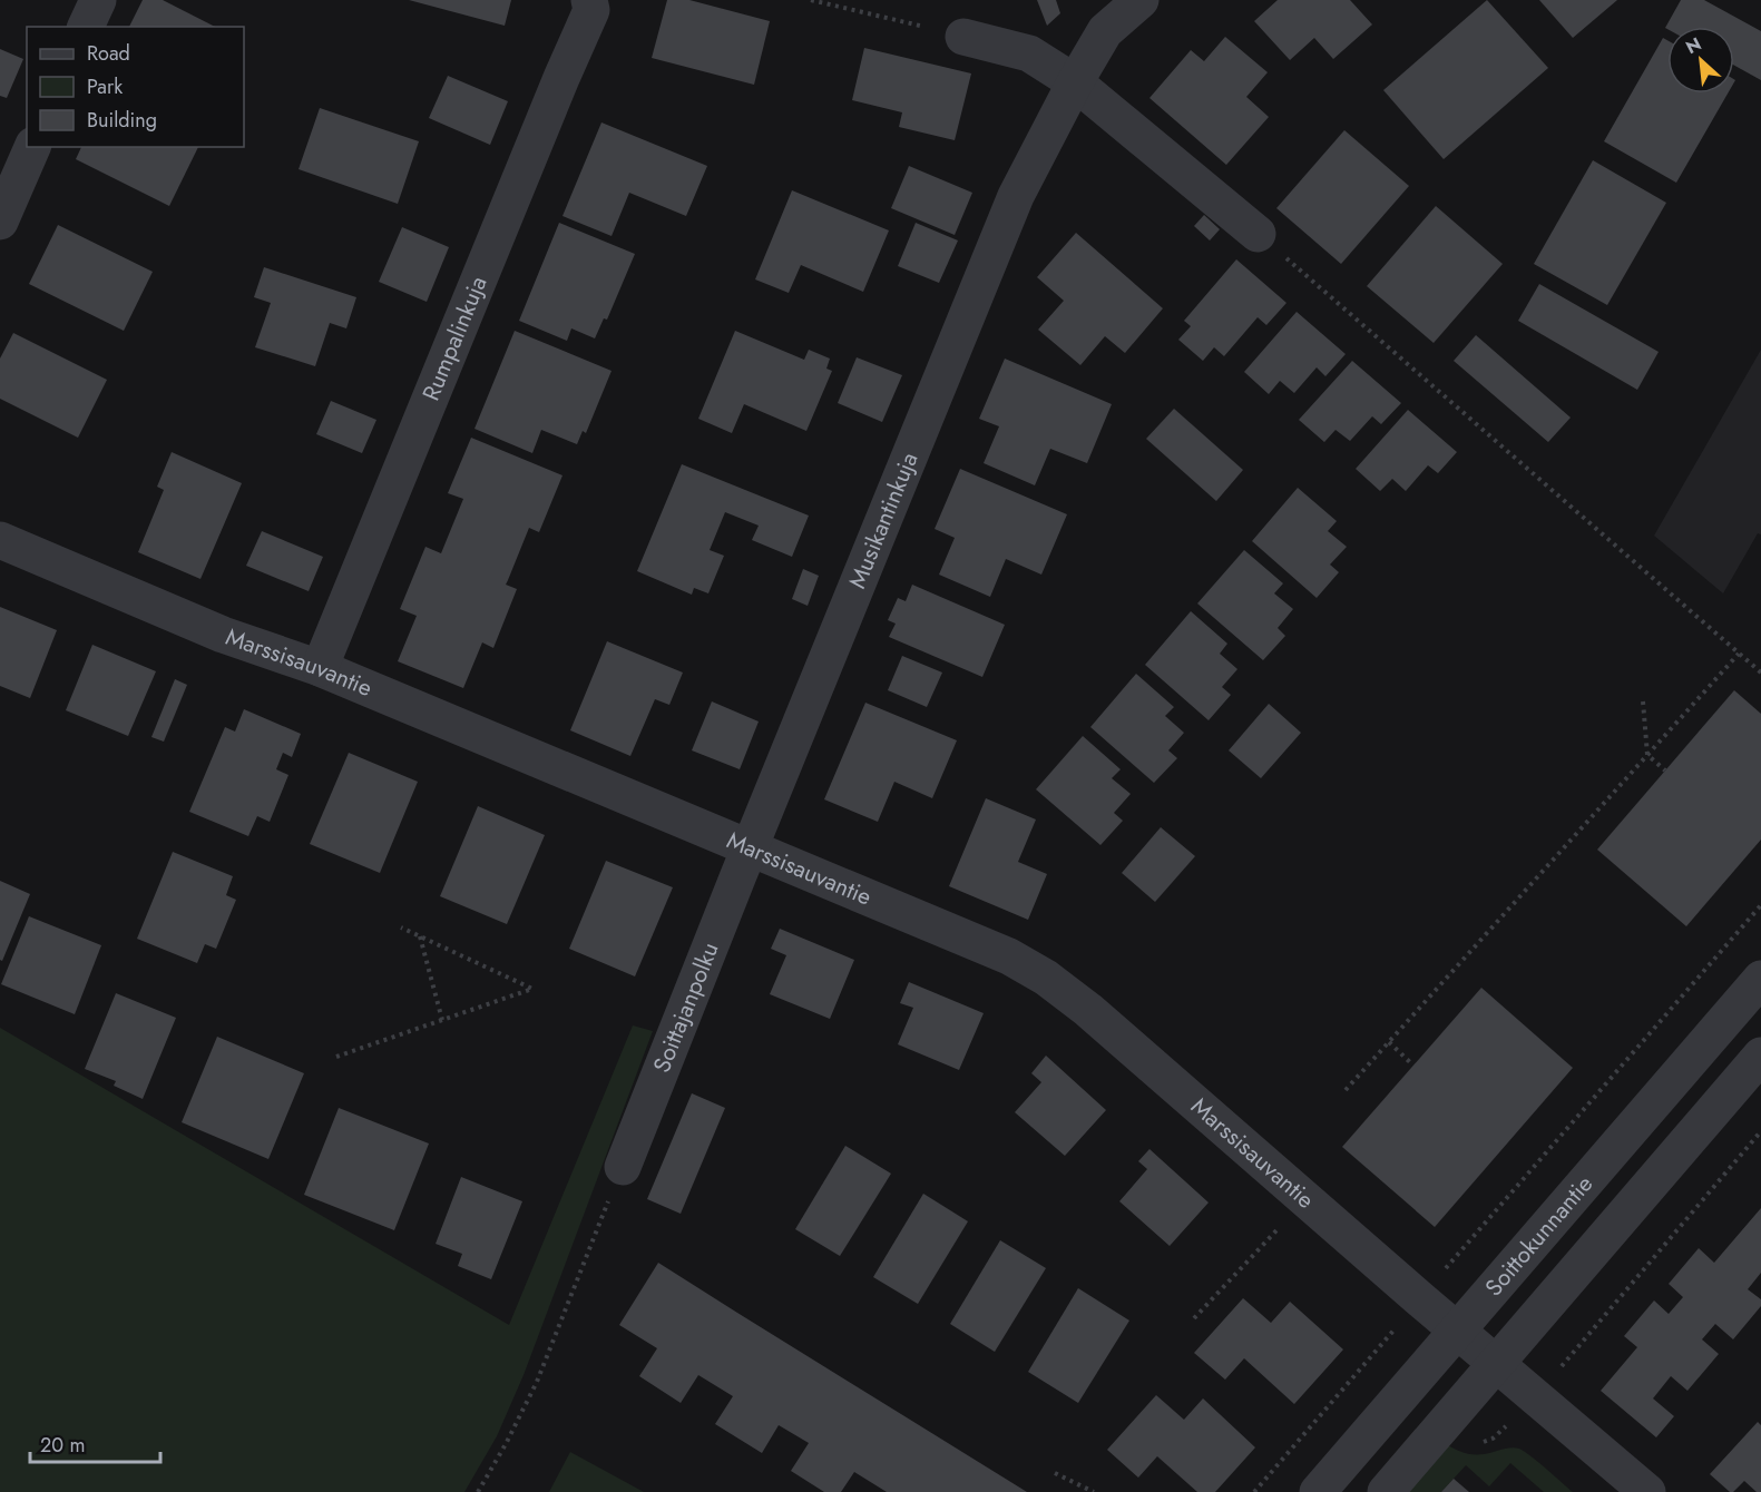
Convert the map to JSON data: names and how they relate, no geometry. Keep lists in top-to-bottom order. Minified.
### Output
{"streets":{"street":["Rumpalinkuja","Musikantinkuja","Marssisauvantie","Soittajanpolku","Soittokunnantie"]},"crossings":[["Rumpalinkuja","Marssisauvantie"],["Musikantinkuja","Marssisauvantie"],["Musikantinkuja","Soittajanpolku"],["Marssisauvantie","Soittajanpolku"],["Marssisauvantie","Soittokunnantie"]],"legend":["Road","Park","Building"],"scale_bar":"20 m","north":"top left"}
